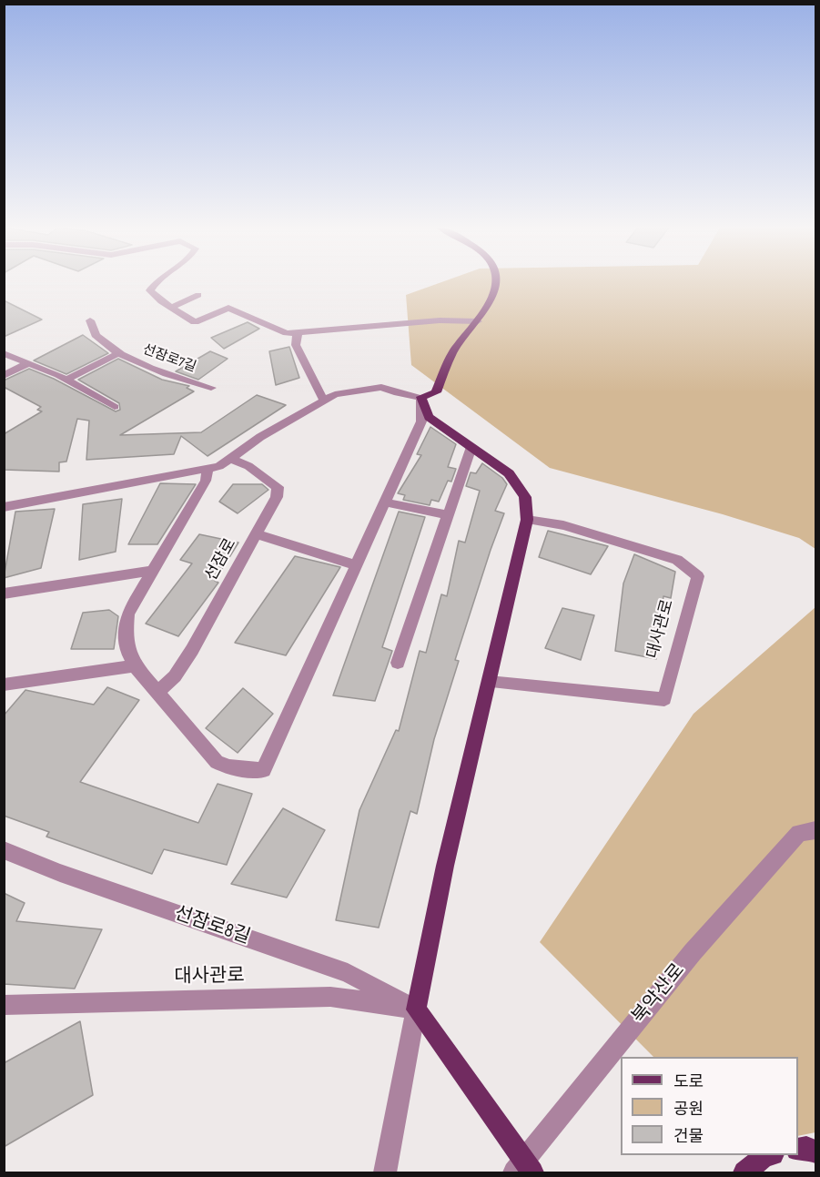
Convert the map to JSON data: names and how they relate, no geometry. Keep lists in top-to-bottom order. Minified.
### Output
{"streets":{"street":["선잠로7길","선잠로","대사관로","선잠로8길","북악산로"]},"crossings":[["대사관로","선잠로8길"]],"legend":["도로","공원","건물"]}
